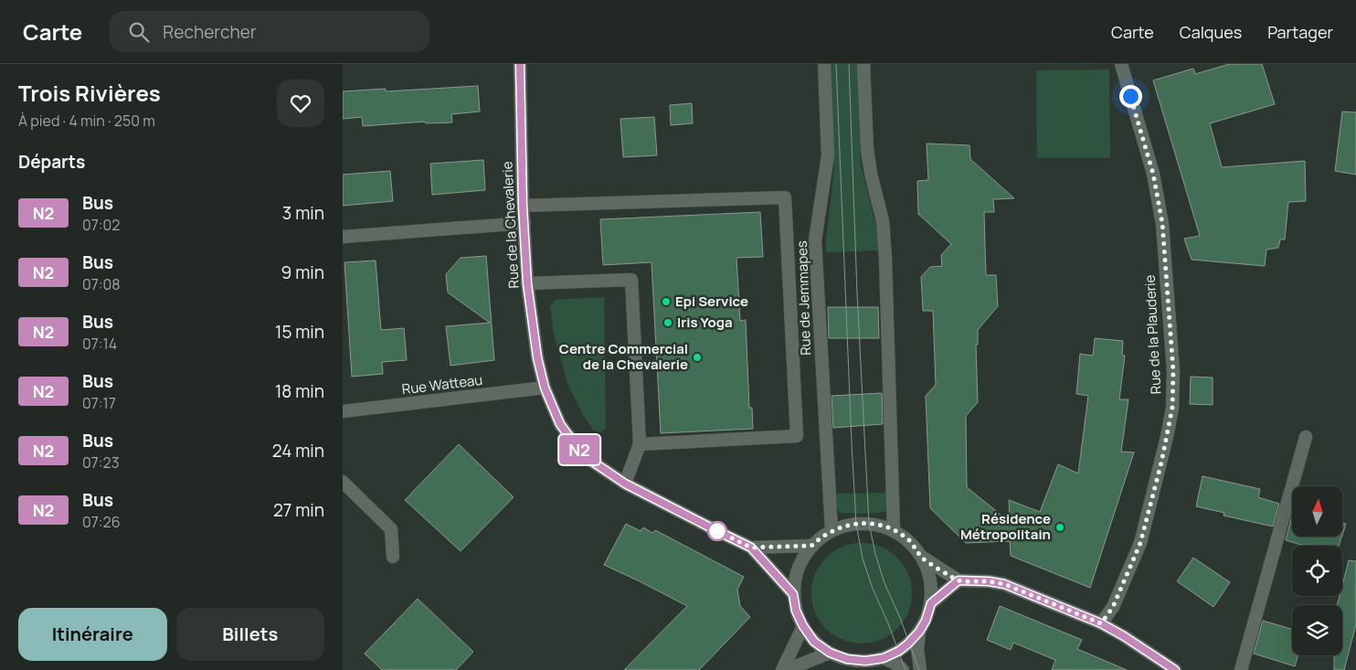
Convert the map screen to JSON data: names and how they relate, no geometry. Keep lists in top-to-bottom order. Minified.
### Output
{"streets":{"street":["Rue de la Chevalerie","Rue de Jemmapes","Rue de la Plauderie","Rue Watteau"]},"crossings":[["Rue de la Chevalerie","Rue de Jemmapes"],["Rue de la Chevalerie","Rue Watteau"]],"places":["Epi Service","Iris Yoga","Centre Commercial de la Chevalerie","Résidence Métropolitain"],"lines":["bus line N2"],"north":"top","page":{"header":"Carte","search":"Rechercher","nav":["Carte","Calques","Partager"],"heading":[["Trois Rivières","À pied · 4 min · 250 m"],"Départs"],"on_map":"N2","list":[{"mark":"N2","name":"Bus","note":"07:02","value":"3 min"},{"mark":"N2","name":"Bus","note":"07:08","value":"9 min"},{"mark":"N2","name":"Bus","note":"07:14","value":"15 min"},{"mark":"N2","name":"Bus","note":"07:17","value":"18 min"},{"mark":"N2","name":"Bus","note":"07:23","value":"24 min"},{"mark":"N2","name":"Bus","note":"07:26","value":"27 min"}],"buttons":["Itinéraire","Billets"]}}
